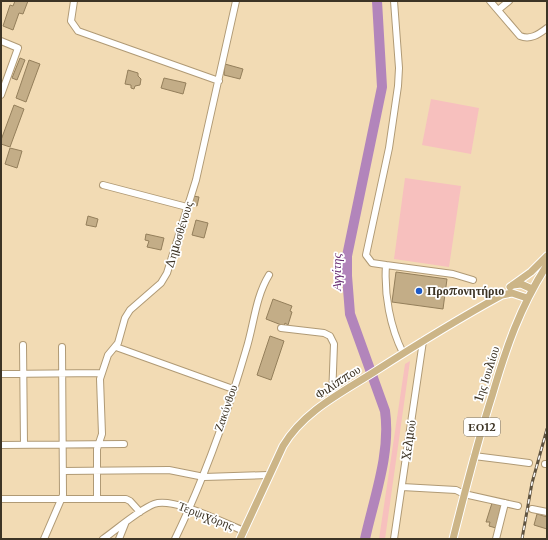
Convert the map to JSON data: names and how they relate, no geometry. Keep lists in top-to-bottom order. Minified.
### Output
{"streets":{"main road":["1ης Ιουλίου","Φιλίππου","ΕΟ12"],"street":["Δημοσθένους","Ζακύνθου","Χελμού","Τερψιχόρης"]},"crossings":[["1ης Ιουλίου","ΕΟ12"],["Φιλίππου","Χελμού"],["Φιλίππου","Τερψιχόρης"],["Ζακύνθου","Τερψιχόρης"]],"water":["Αγγίτης"],"places":["Προπονητήριο"]}
